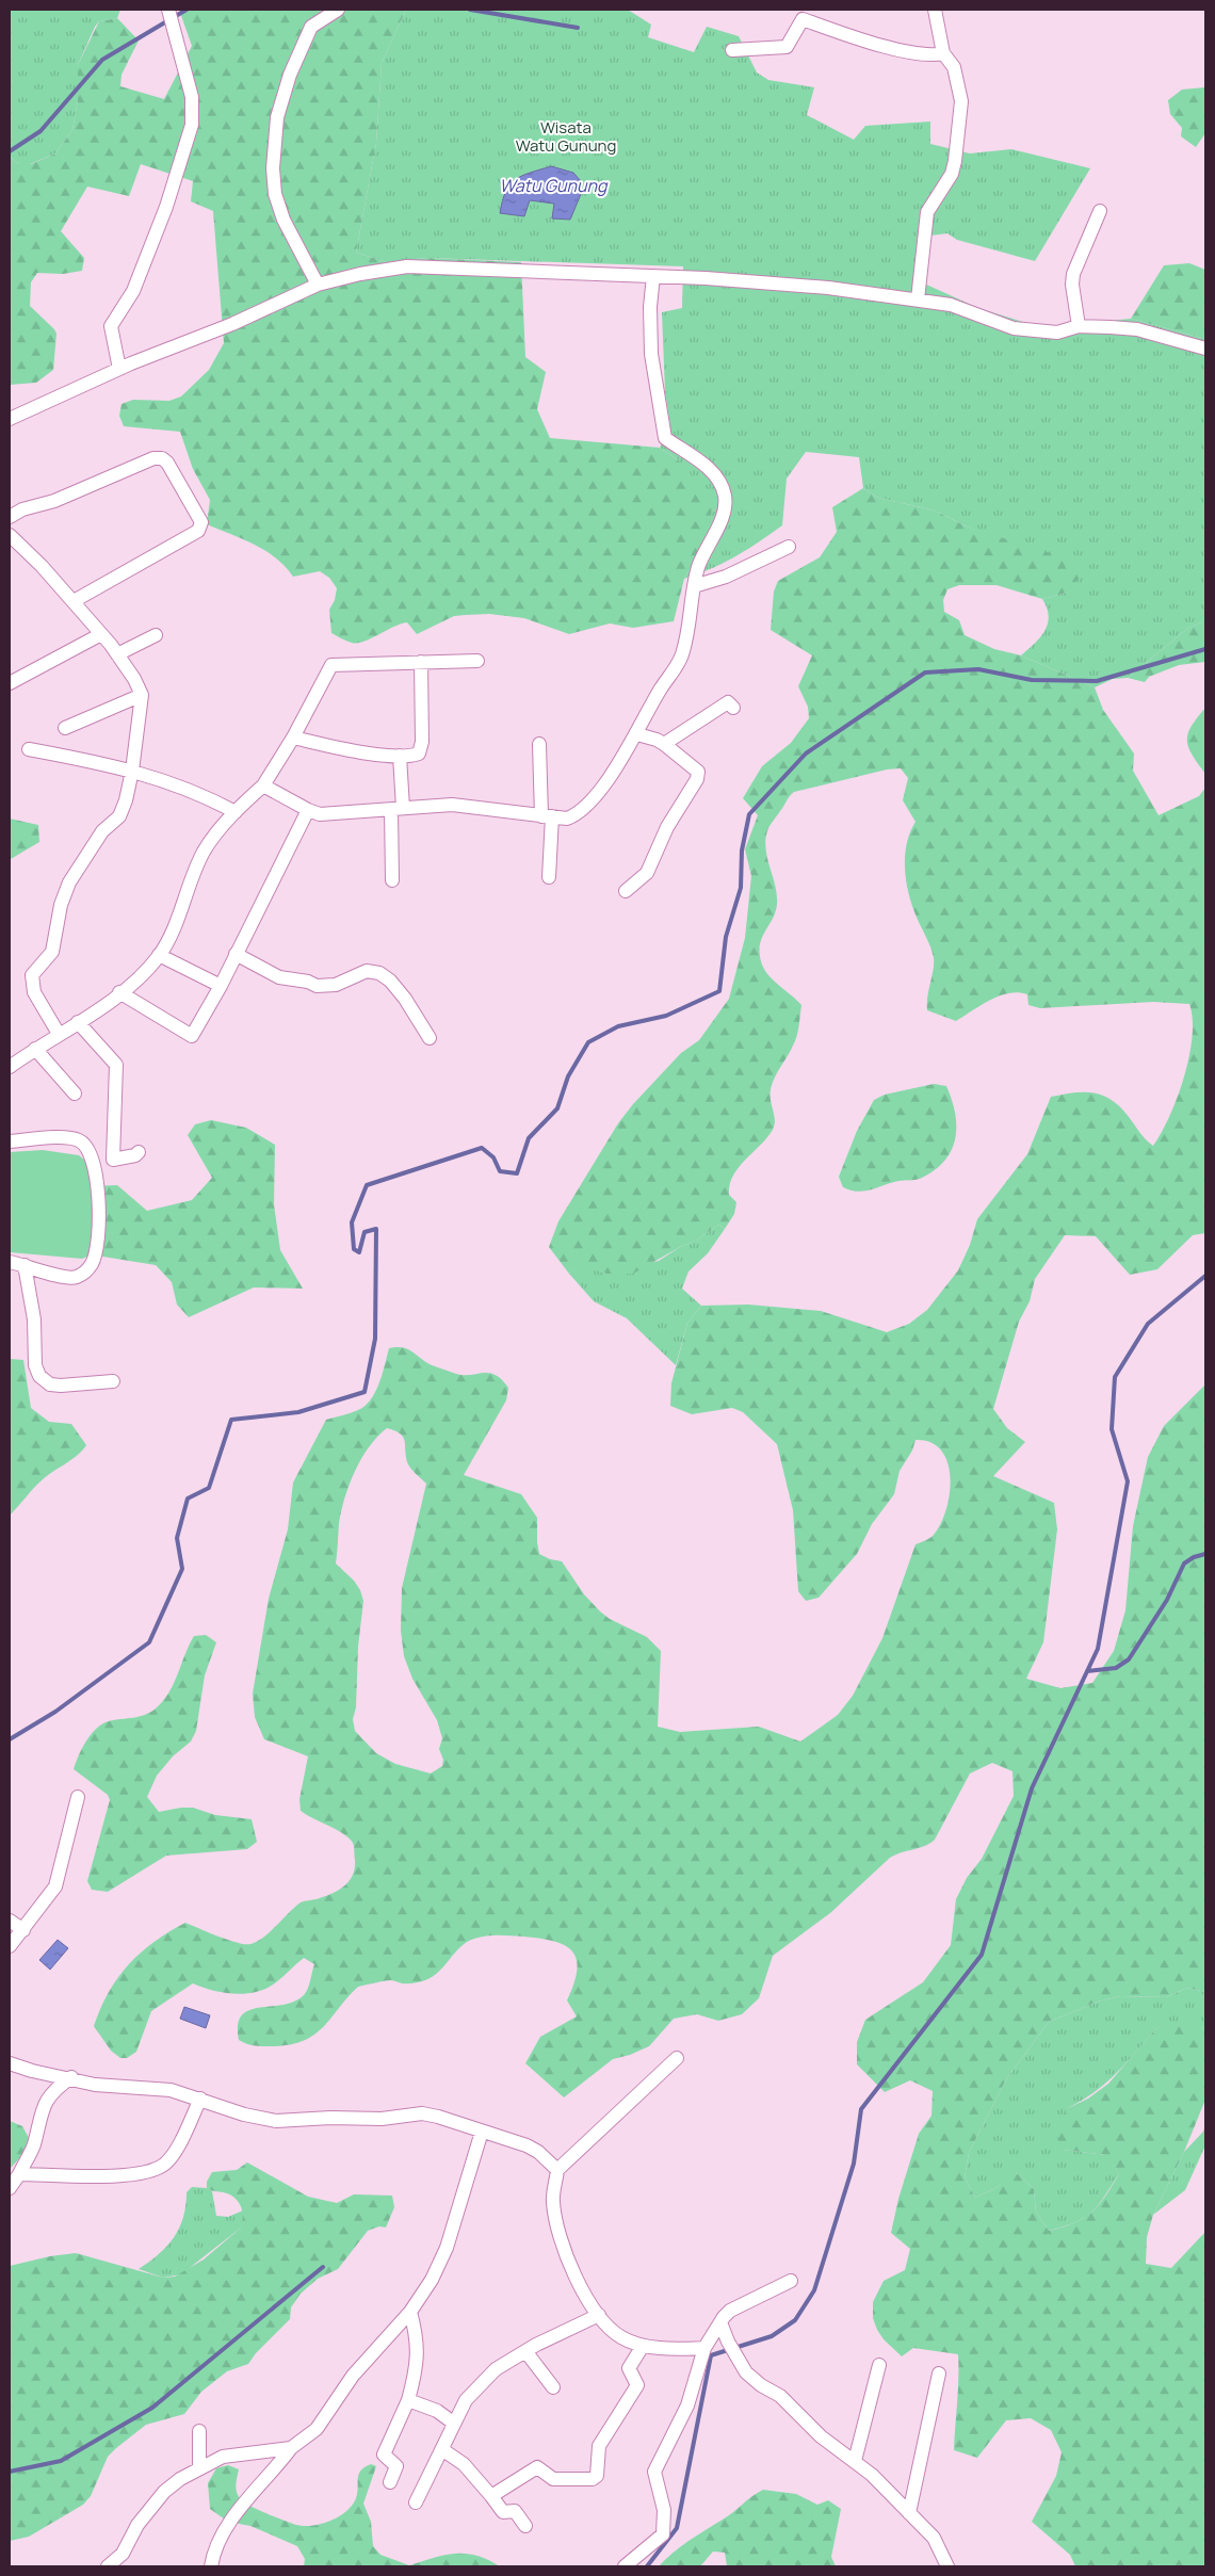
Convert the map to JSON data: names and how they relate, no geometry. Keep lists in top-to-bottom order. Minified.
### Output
{"water":["Watu Gunung"],"parks":["Wisata Watu Gunung"]}
